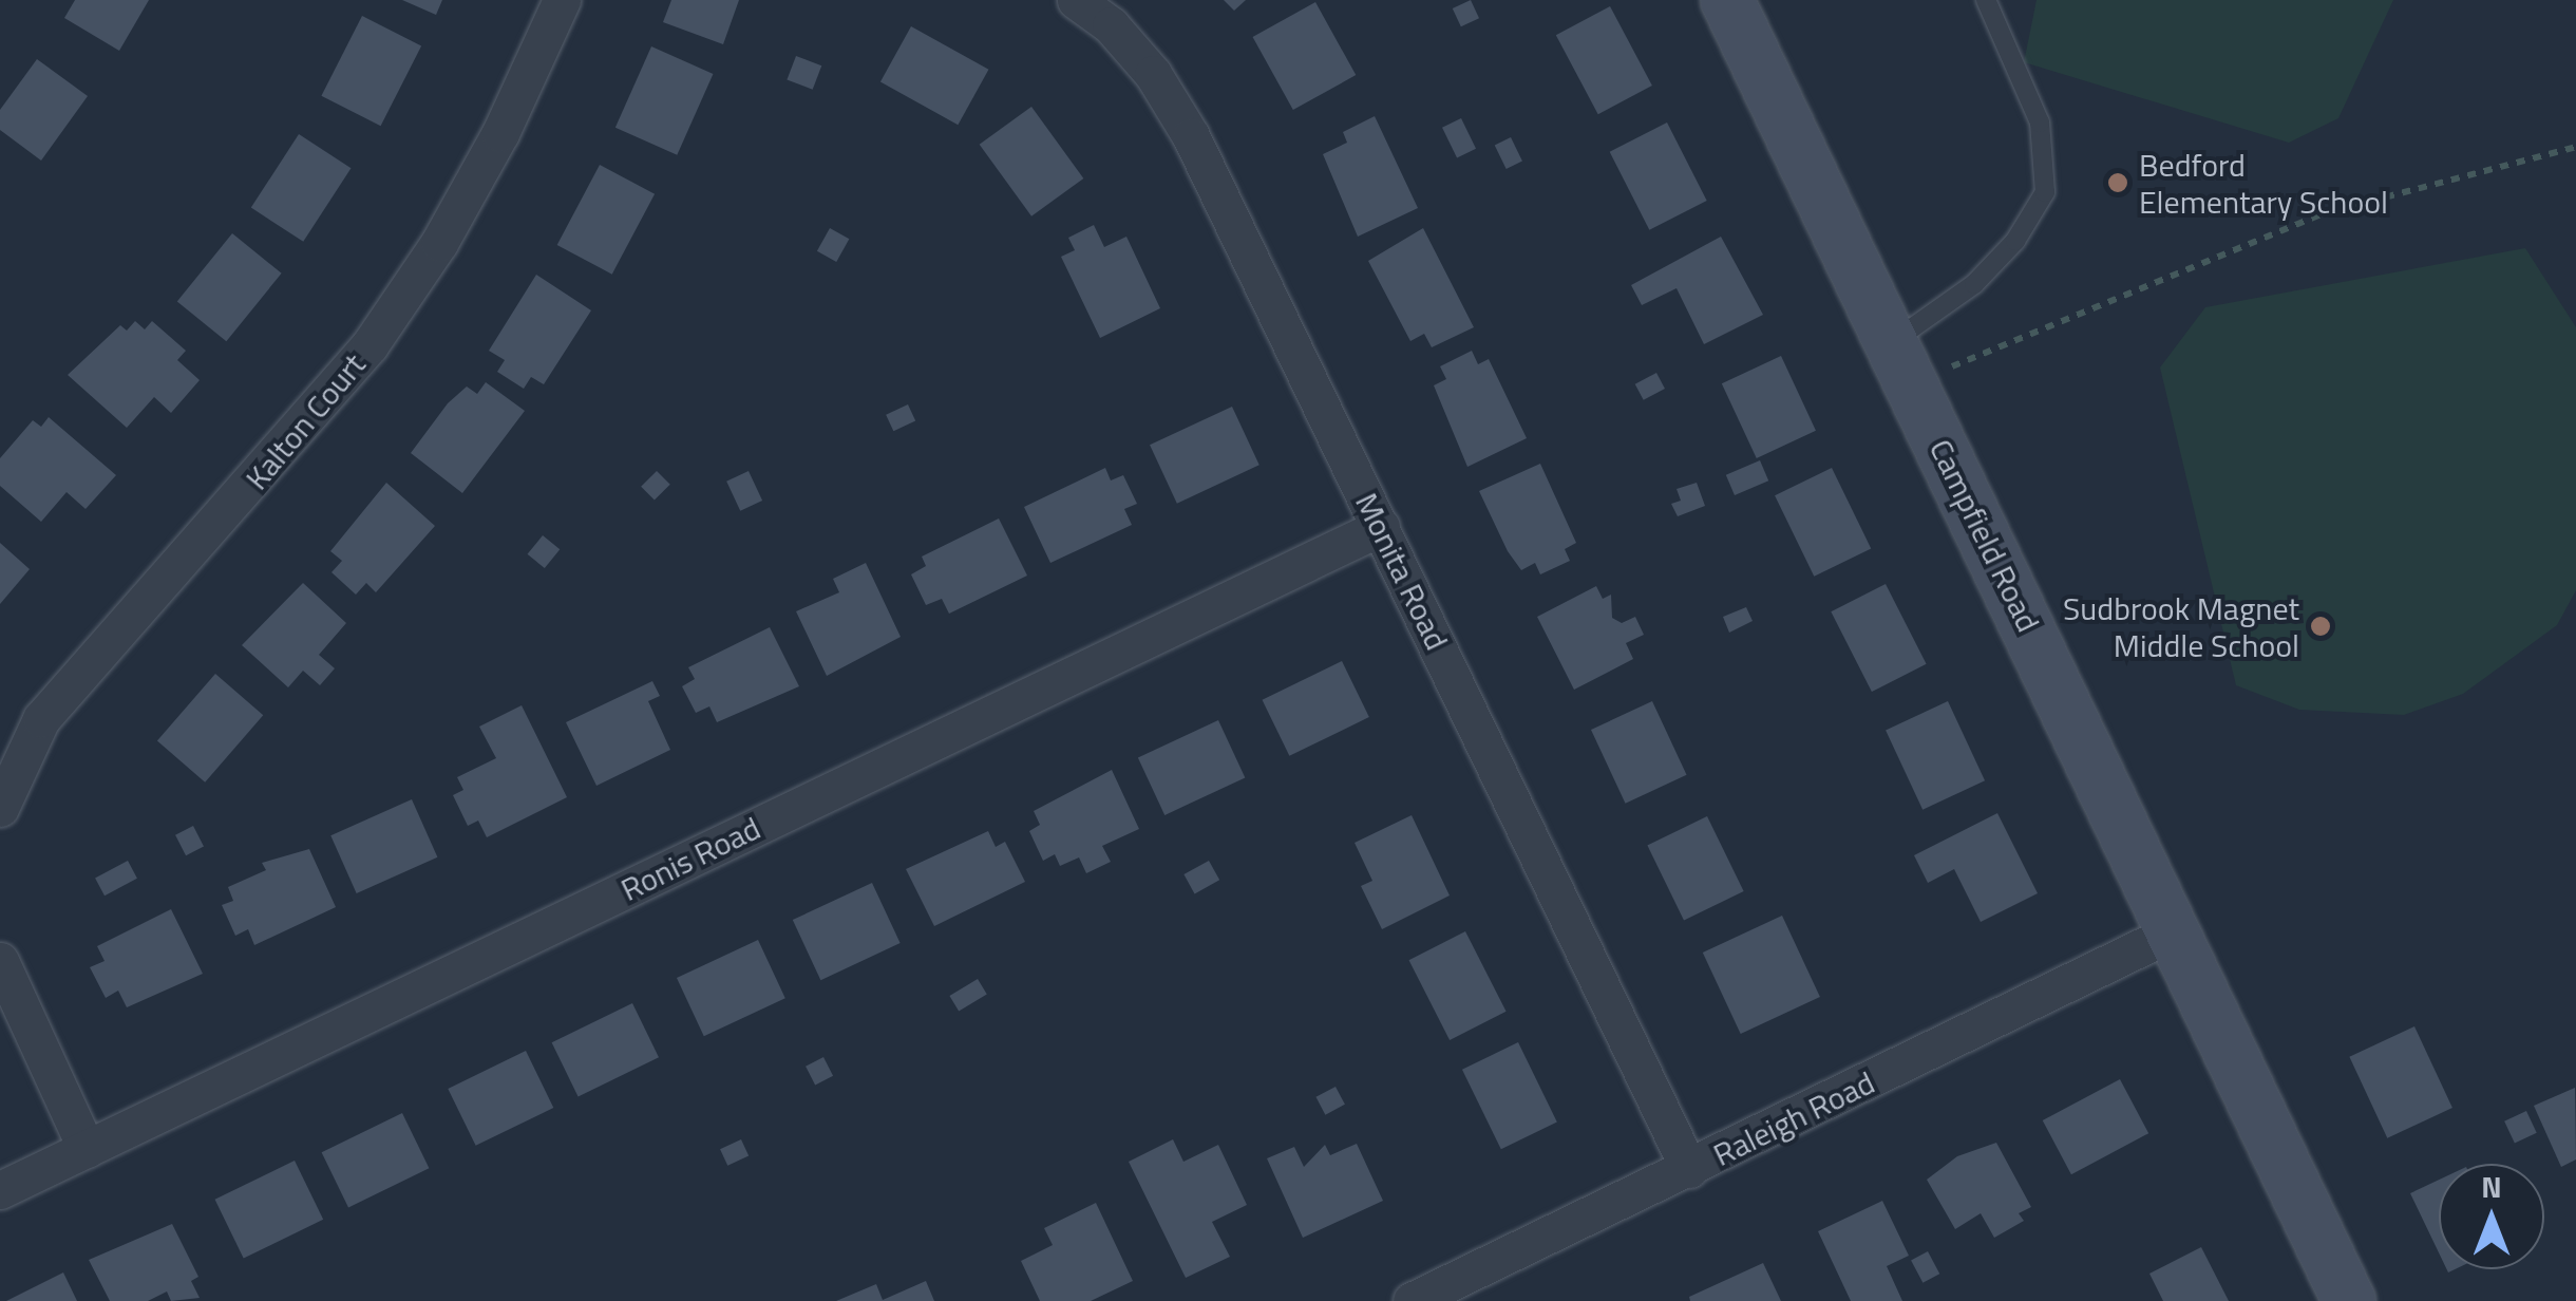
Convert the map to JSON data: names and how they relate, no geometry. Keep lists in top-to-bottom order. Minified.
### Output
{"streets":{"street":["Kalton Court","Campfield Road","Monita Road","Ronis Road","Raleigh Road"]},"crossings":[["Campfield Road","Raleigh Road"],["Monita Road","Ronis Road"],["Monita Road","Raleigh Road"]],"places":["Bedford Elementary School","Sudbrook Magnet Middle School"],"north":"top"}
